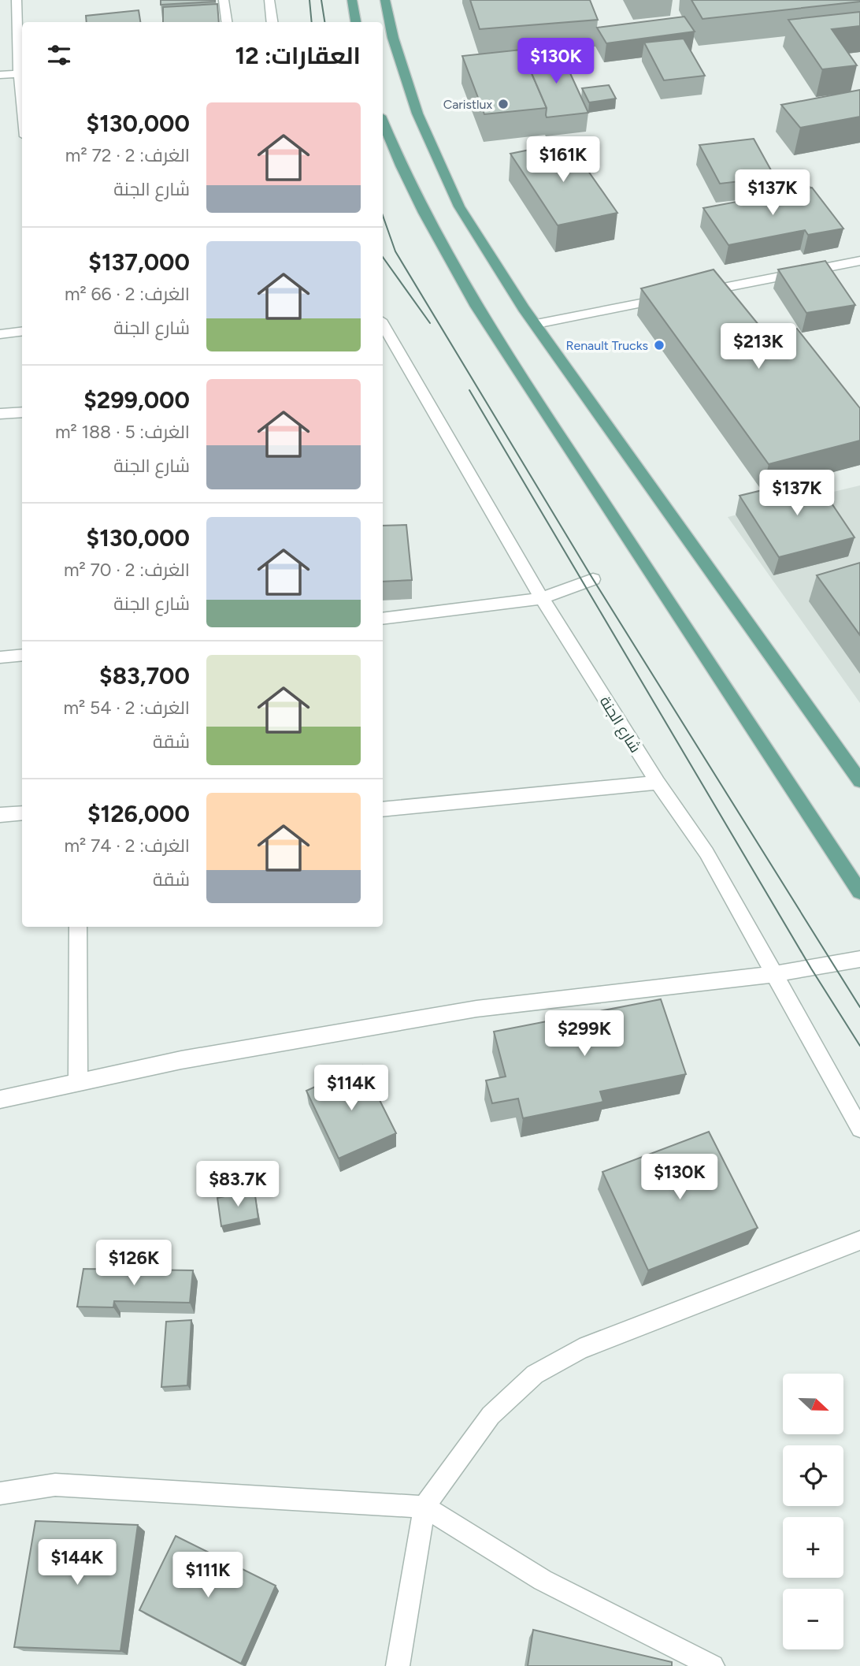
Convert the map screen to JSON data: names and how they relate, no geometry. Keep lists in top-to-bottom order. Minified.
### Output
{"streets":{"street":["شارع الجنة"]},"places":["Caristlux","Renault Trucks"],"north":"right","page":{"heading":"العقارات: 12","price":["$130K","$161K","$137K","$213K","$137K","$299K","$114K","$130K","$83.7K","$126K","$144K","$111K"],"list":[{"name":"$130,000","note":"الغرف: 2 · 72 m² · شارع الجنة"},{"name":"$137,000","note":"الغرف: 2 · 66 m² · شارع الجنة"},{"name":"$299,000","note":"الغرف: 5 · 188 m² · شارع الجنة"},{"name":"$130,000","note":"الغرف: 2 · 70 m² · شارع الجنة"},{"name":"$83,700","note":"الغرف: 2 · 54 m² · شقة"},{"name":"$126,000","note":"الغرف: 2 · 74 m² · شقة"}],"map_buttons":["+","−"]}}
